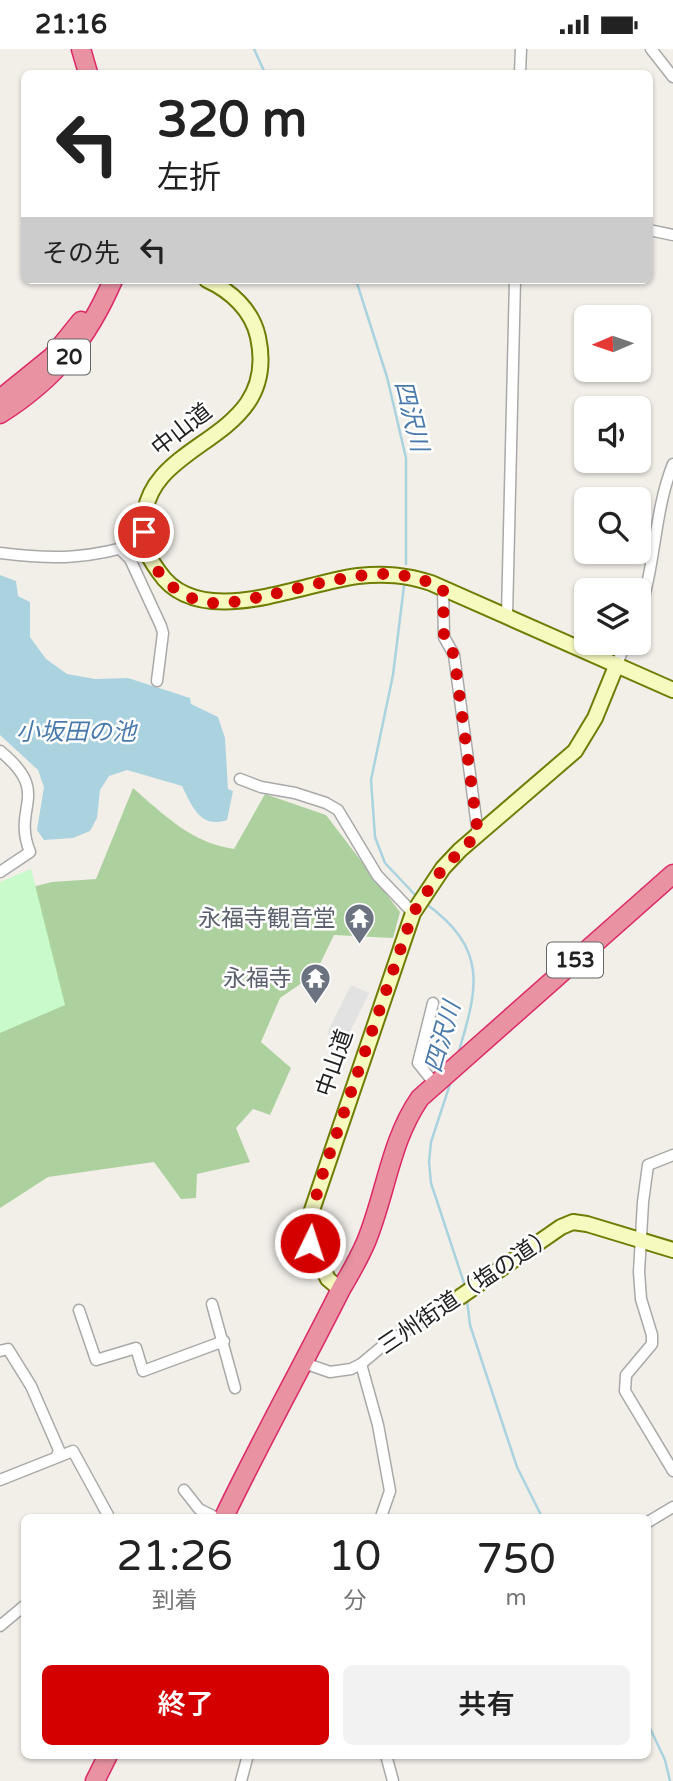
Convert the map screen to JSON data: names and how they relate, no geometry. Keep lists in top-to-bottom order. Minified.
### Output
{"streets":{"highway":["20","153"],"street":["中山道","三州街道（塩の道）"]},"crossings":[["中山道","153"],["153","三州街道（塩の道）"]],"water":["四沢川","小坂田の池"],"places":{"temple":["永福寺観音堂","永福寺"]},"north":"left","page":{"status":"21:16","turn":["320 m","左折"],"then":"その先","eta":["21:26","到着","10","分","750","m"],"buttons":["終了","共有"]}}
